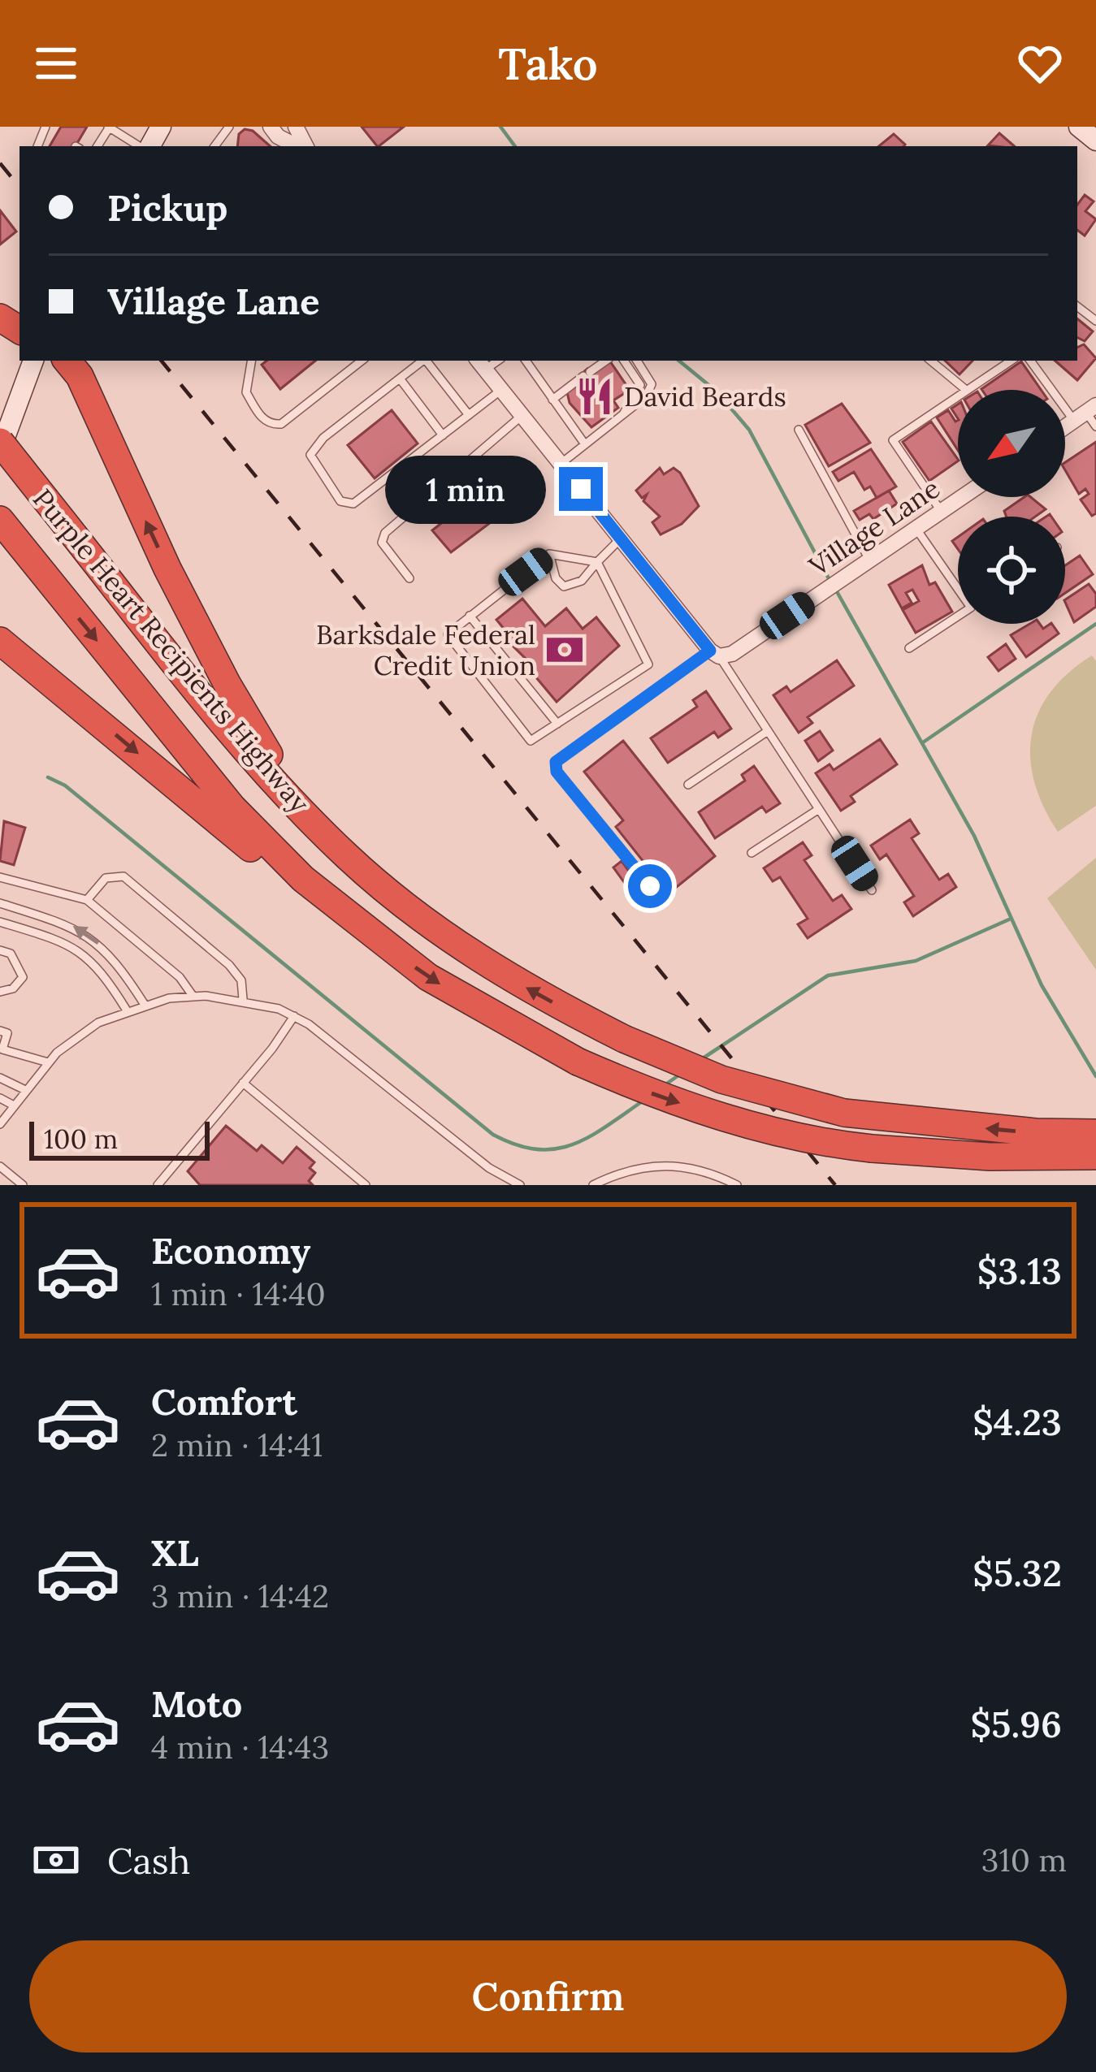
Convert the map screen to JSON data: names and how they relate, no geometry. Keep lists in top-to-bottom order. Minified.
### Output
{"streets":{"highway":["Purple Heart Recipients Highway"],"street":["Village Lane"]},"places":{"restaurant":["David Beards"],"bank":["Barksdale Federal Credit Union"]},"scale_bar":"100 m","north":"bottom left","page":{"header":"Tako","banner":["Pickup","Village Lane"],"bubble":"1 min","scale":"100 m","list":[{"name":"Economy","note":"1 min · 14:40","value":"$3.13"},{"name":"Comfort","note":"2 min · 14:41","value":"$4.23"},{"name":"XL","note":"3 min · 14:42","value":"$5.32"},{"name":"Moto","note":"4 min · 14:43","value":"$5.96"}],"pay":["Cash","310 m"],"buttons":"Confirm"}}
